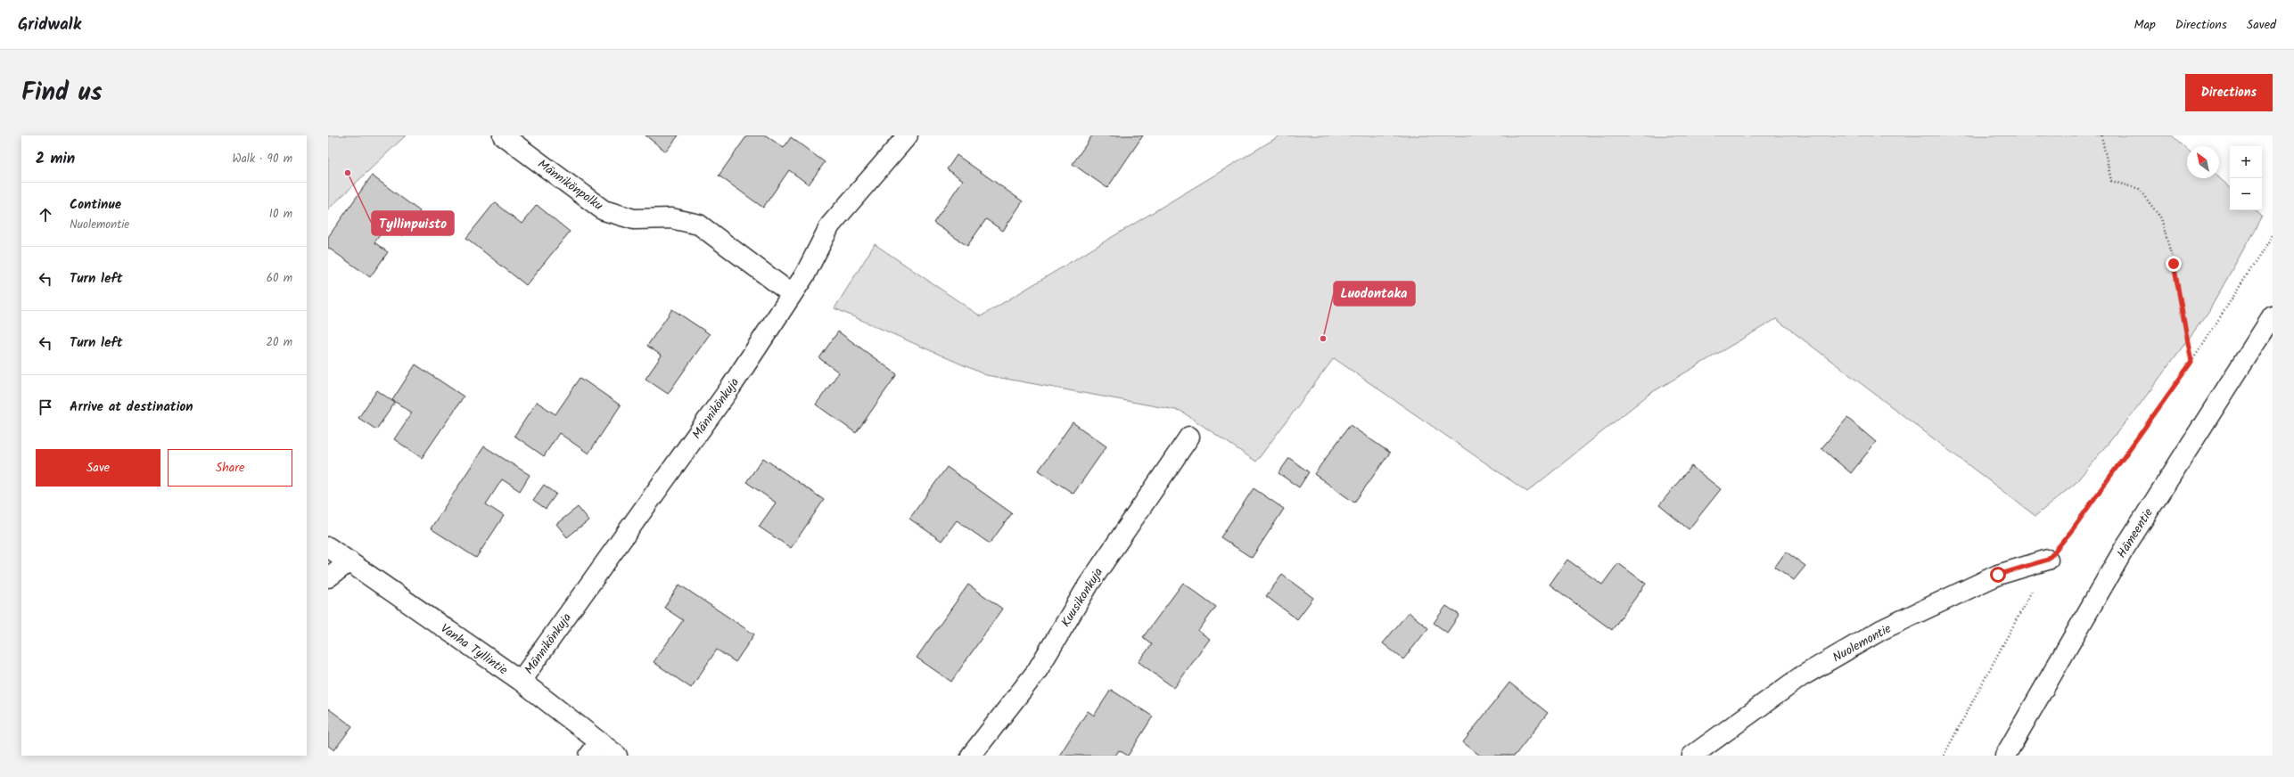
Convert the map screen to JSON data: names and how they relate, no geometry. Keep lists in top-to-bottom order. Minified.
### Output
{"streets":{"main road":["Männikönpolku","Männikönkuja","Hämeentie","Kuusikonkuja","Nuolemontie","Vanha Tyllintie"]},"crossings":[["Männikönpolku","Männikönkuja"],["Männikönkuja","Vanha Tyllintie"]],"places":["Tyllinpuisto","Luodontaka"],"north":"top left","page":{"header":"Gridwalk","nav":["Map","Directions","Saved"],"title":"Find us","buttons":["Directions",["Save","Share"]],"heading":["2 min","Walk · 90 m"],"map_buttons":["+","−"],"list":[["Continue","Nuolemontie","10 m"],["Turn left","60 m"],["Turn left","20 m"],"Arrive at destination"]}}
